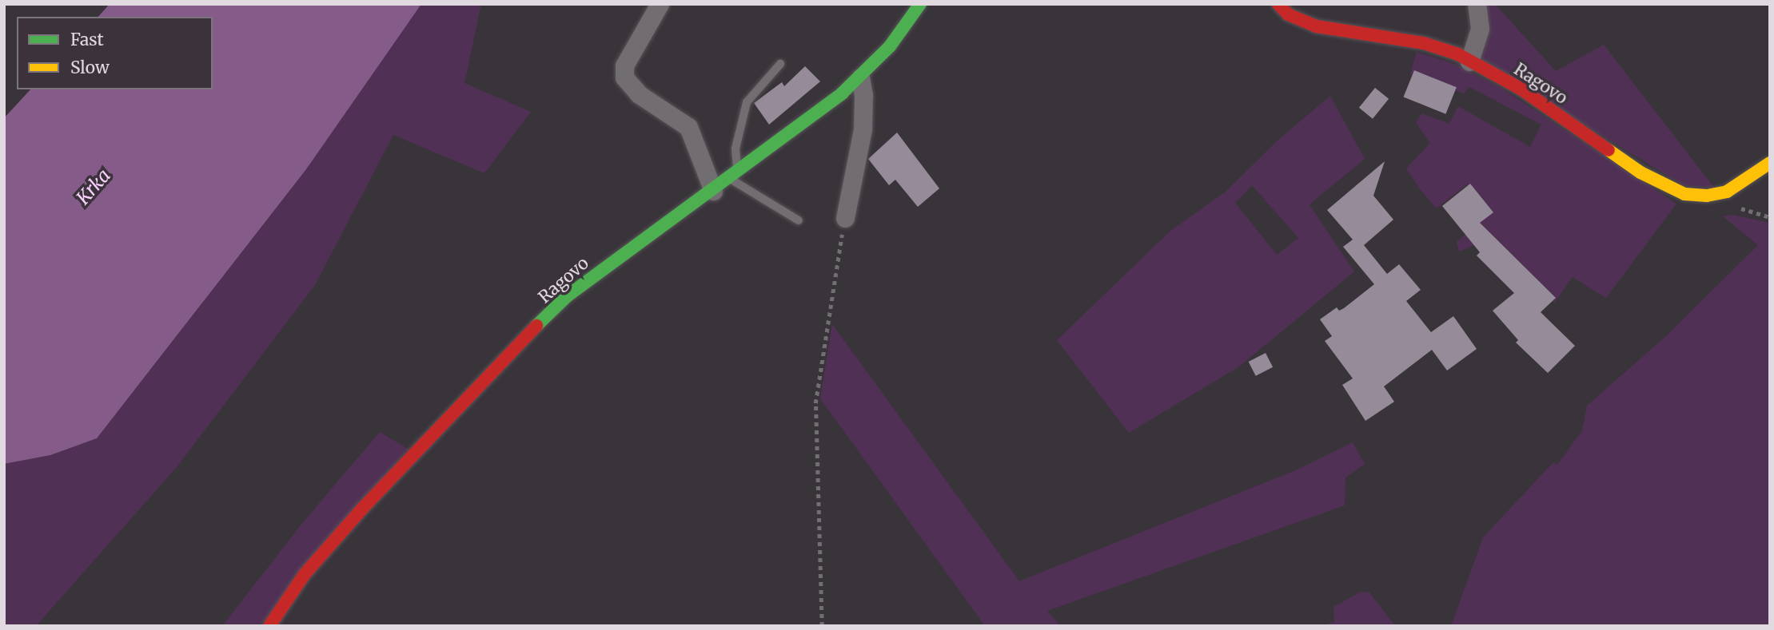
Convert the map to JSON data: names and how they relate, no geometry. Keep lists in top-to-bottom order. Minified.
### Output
{"streets":{"street":["Ragovo"]},"water":["Krka"],"legend":["Fast","Slow"]}
